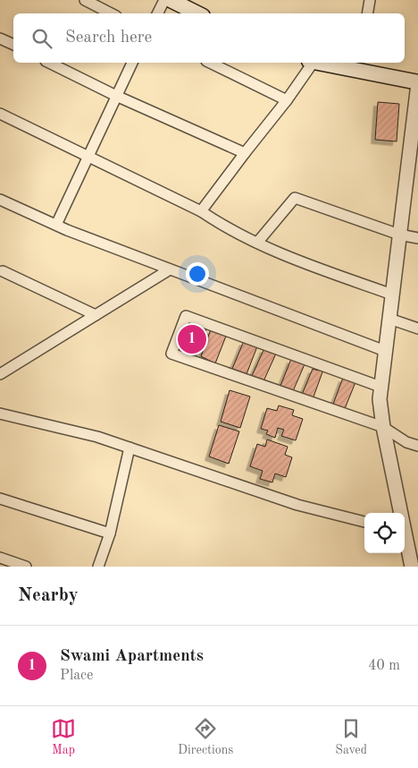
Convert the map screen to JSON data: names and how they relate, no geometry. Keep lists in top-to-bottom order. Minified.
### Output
{"page":{"search":"Search here","pins":"1","heading":"Nearby","list":[{"mark":"1","name":"Swami Apartments","note":"Place","value":"40 m"}],"nav":["Map","Directions","Saved"]}}
